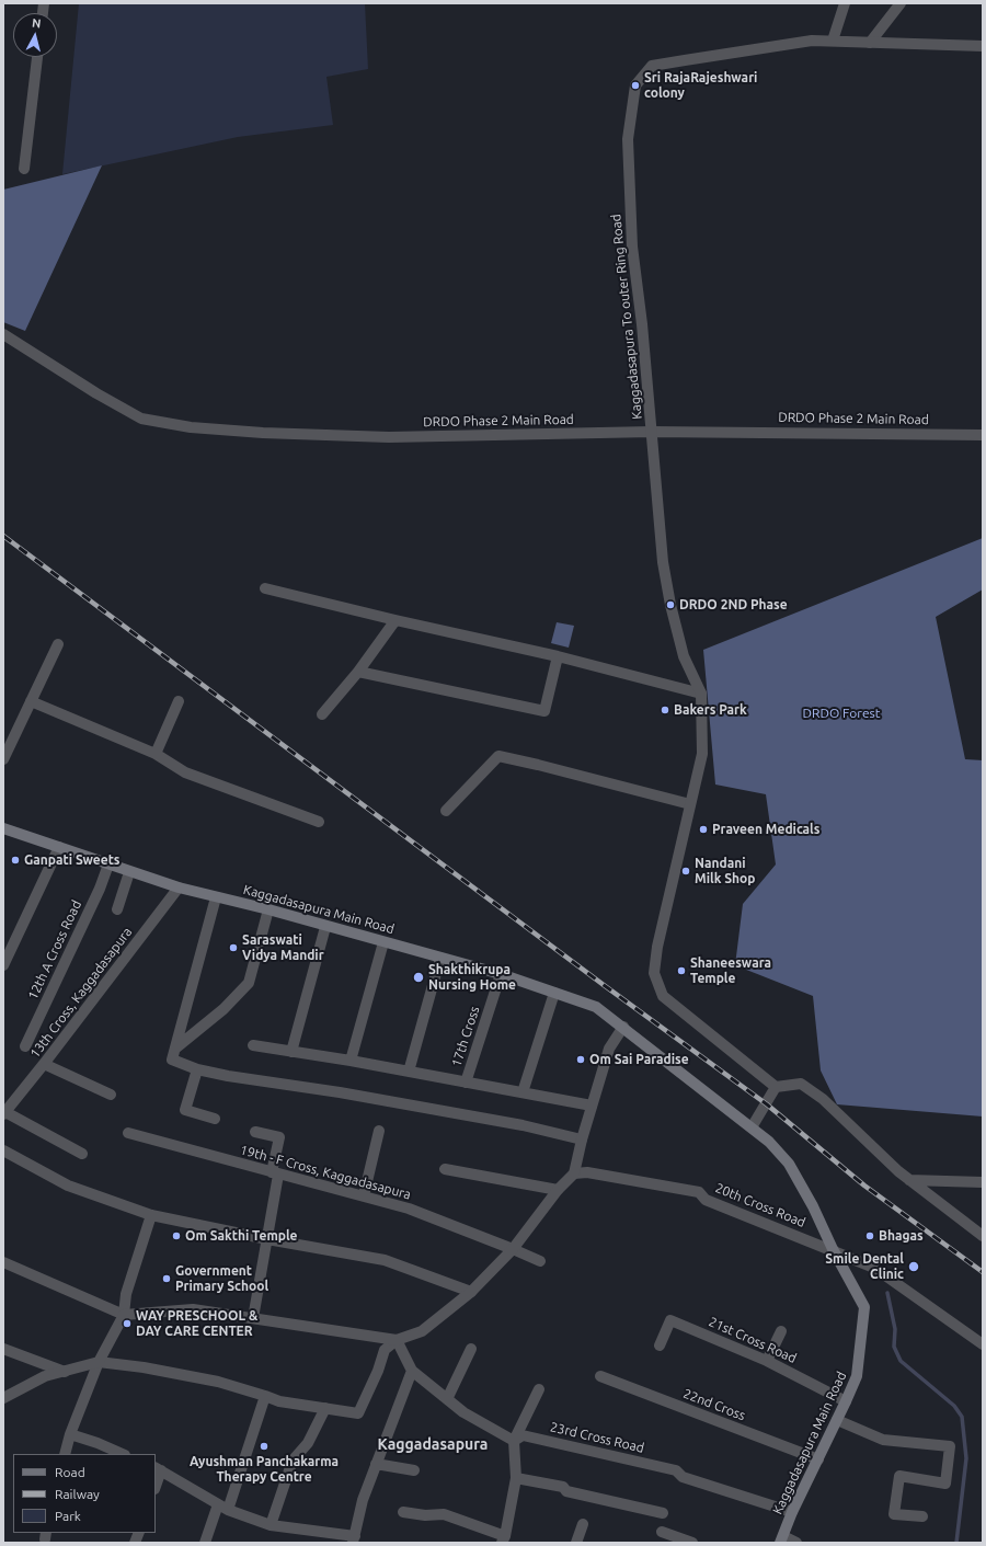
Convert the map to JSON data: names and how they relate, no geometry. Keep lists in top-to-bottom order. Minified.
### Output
{"streets":{"main road":["Kaggadasapura Main Road"],"street":["Kaggadasapura To outer Ring Road","DRDO Phase 2 Main Road","12th A Cross Road","13th Cross, Kaggadasapura","17th Cross","19th - F Cross, Kaggadasapura","20th Cross Road","21st Cross Road","22nd Cross","23rd Cross Road"]},"crossings":[["Kaggadasapura To outer Ring Road","DRDO Phase 2 Main Road"],["Kaggadasapura Main Road","12th A Cross Road"],["Kaggadasapura Main Road","13th Cross, Kaggadasapura"],["Kaggadasapura Main Road","17th Cross"],["Kaggadasapura Main Road","20th Cross Road"],["Kaggadasapura Main Road","21st Cross Road"],["Kaggadasapura Main Road","22nd Cross"],["Kaggadasapura Main Road","23rd Cross Road"]],"districts":["Kaggadasapura"],"parks":["DRDO Forest"],"places":["Sri RajaRajeshwari colony","DRDO 2ND Phase","Bakers Park","Praveen Medicals","Ganpati Sweets","Nandani Milk Shop","Saraswati Vidya Mandir","Shaneeswara Temple","Shakthikrupa Nursing Home","Om Sai Paradise","Om Sakthi Temple","Bhagas","Smile Dental Clinic","Government Primary School","WAY PRESCHOOL & DAY CARE CENTER","Ayushman Panchakarma Therapy Centre"],"legend":["Road","Railway","Park"],"north":"top"}
